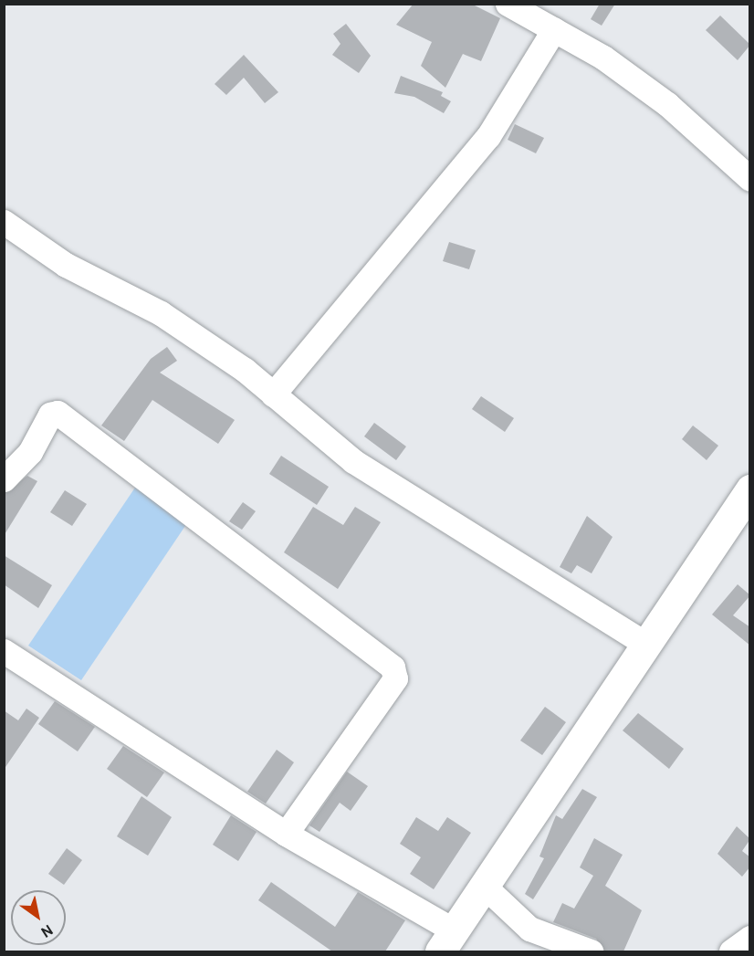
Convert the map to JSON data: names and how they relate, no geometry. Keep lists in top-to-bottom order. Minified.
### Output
{"north":"bottom right"}
